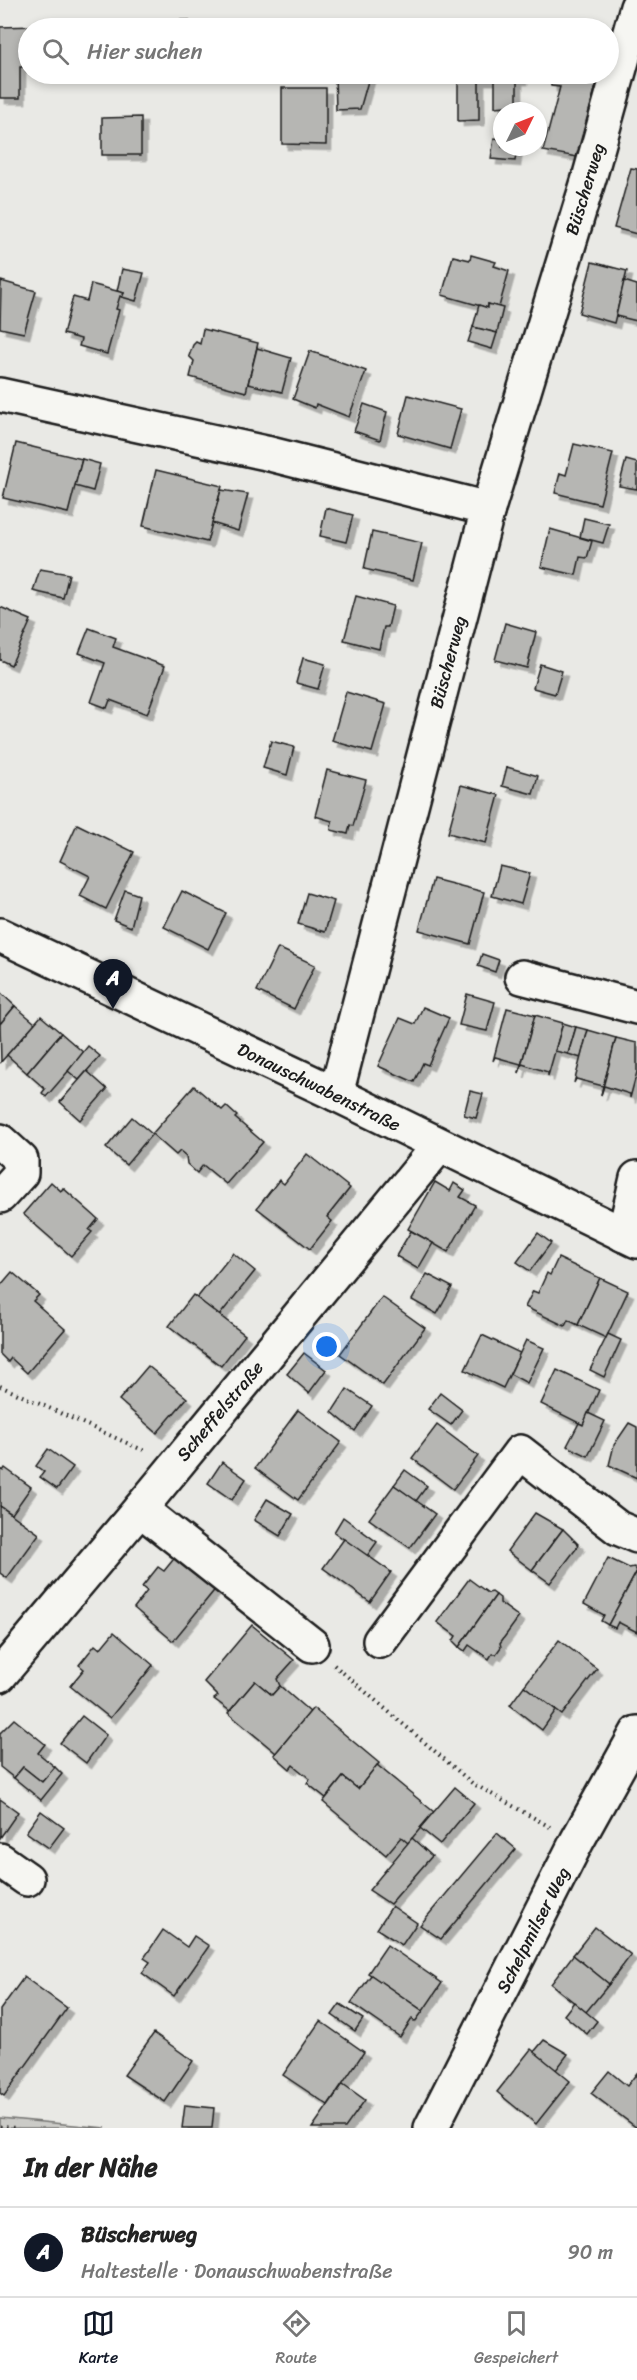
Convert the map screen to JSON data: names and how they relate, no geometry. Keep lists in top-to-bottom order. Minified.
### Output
{"streets":{"street":["Büscherweg","Donauschwabenstraße","Scheffelstraße","Schelpmilser Weg"]},"crossings":[["Büscherweg","Donauschwabenstraße"],["Donauschwabenstraße","Scheffelstraße"]],"north":"top right","page":{"search":"Hier suchen","pins":"A","heading":"In der Nähe","list":[{"mark":"A","name":"Büscherweg","note":"Haltestelle · Donauschwabenstraße","value":"90 m"}],"nav":["Karte","Route","Gespeichert"]}}
